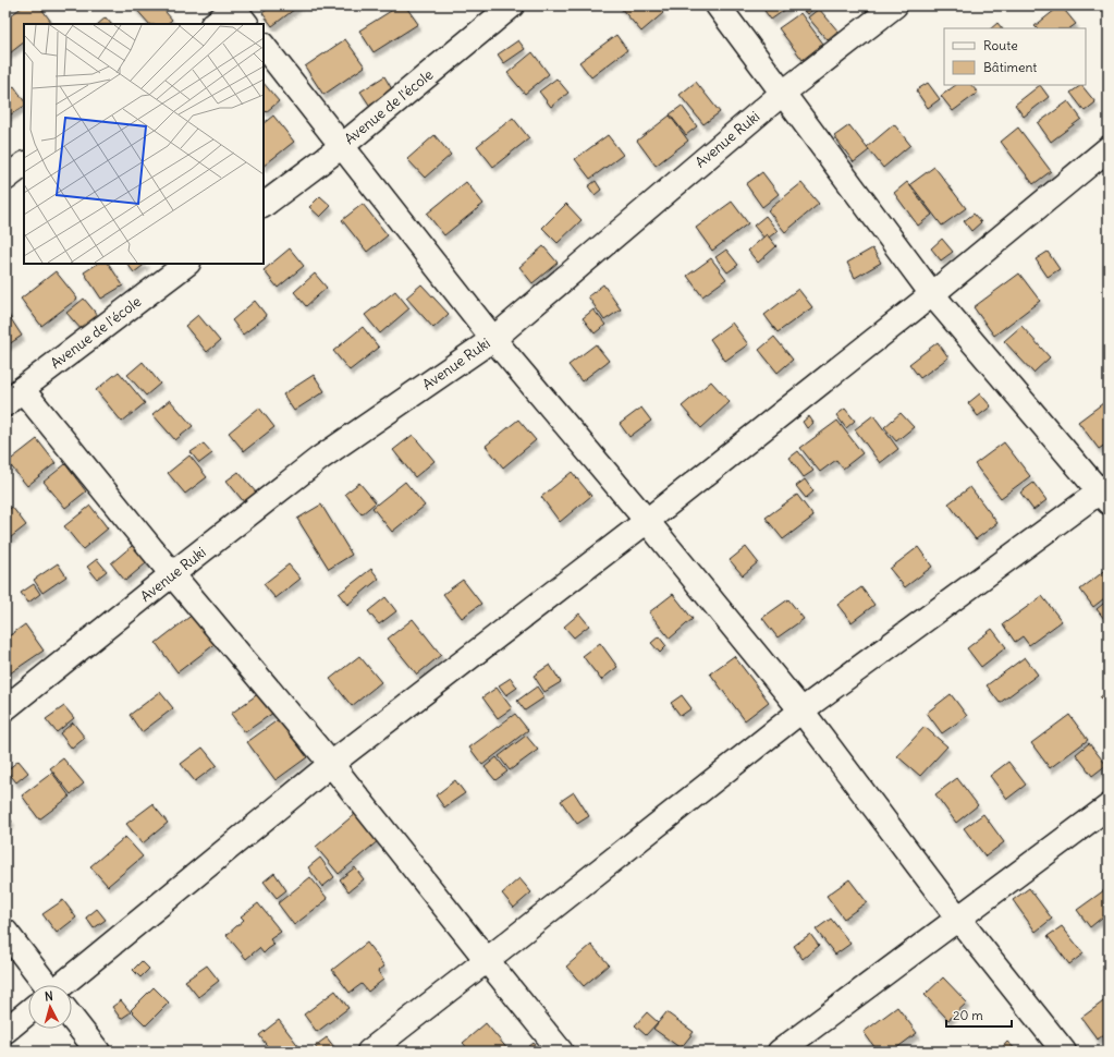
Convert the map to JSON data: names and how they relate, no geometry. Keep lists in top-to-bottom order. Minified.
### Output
{"streets":{"street":["Avenue de l'école","Avenue Ruki"]},"legend":["Route","Bâtiment"],"scale_bar":"20 m","north":"top"}
